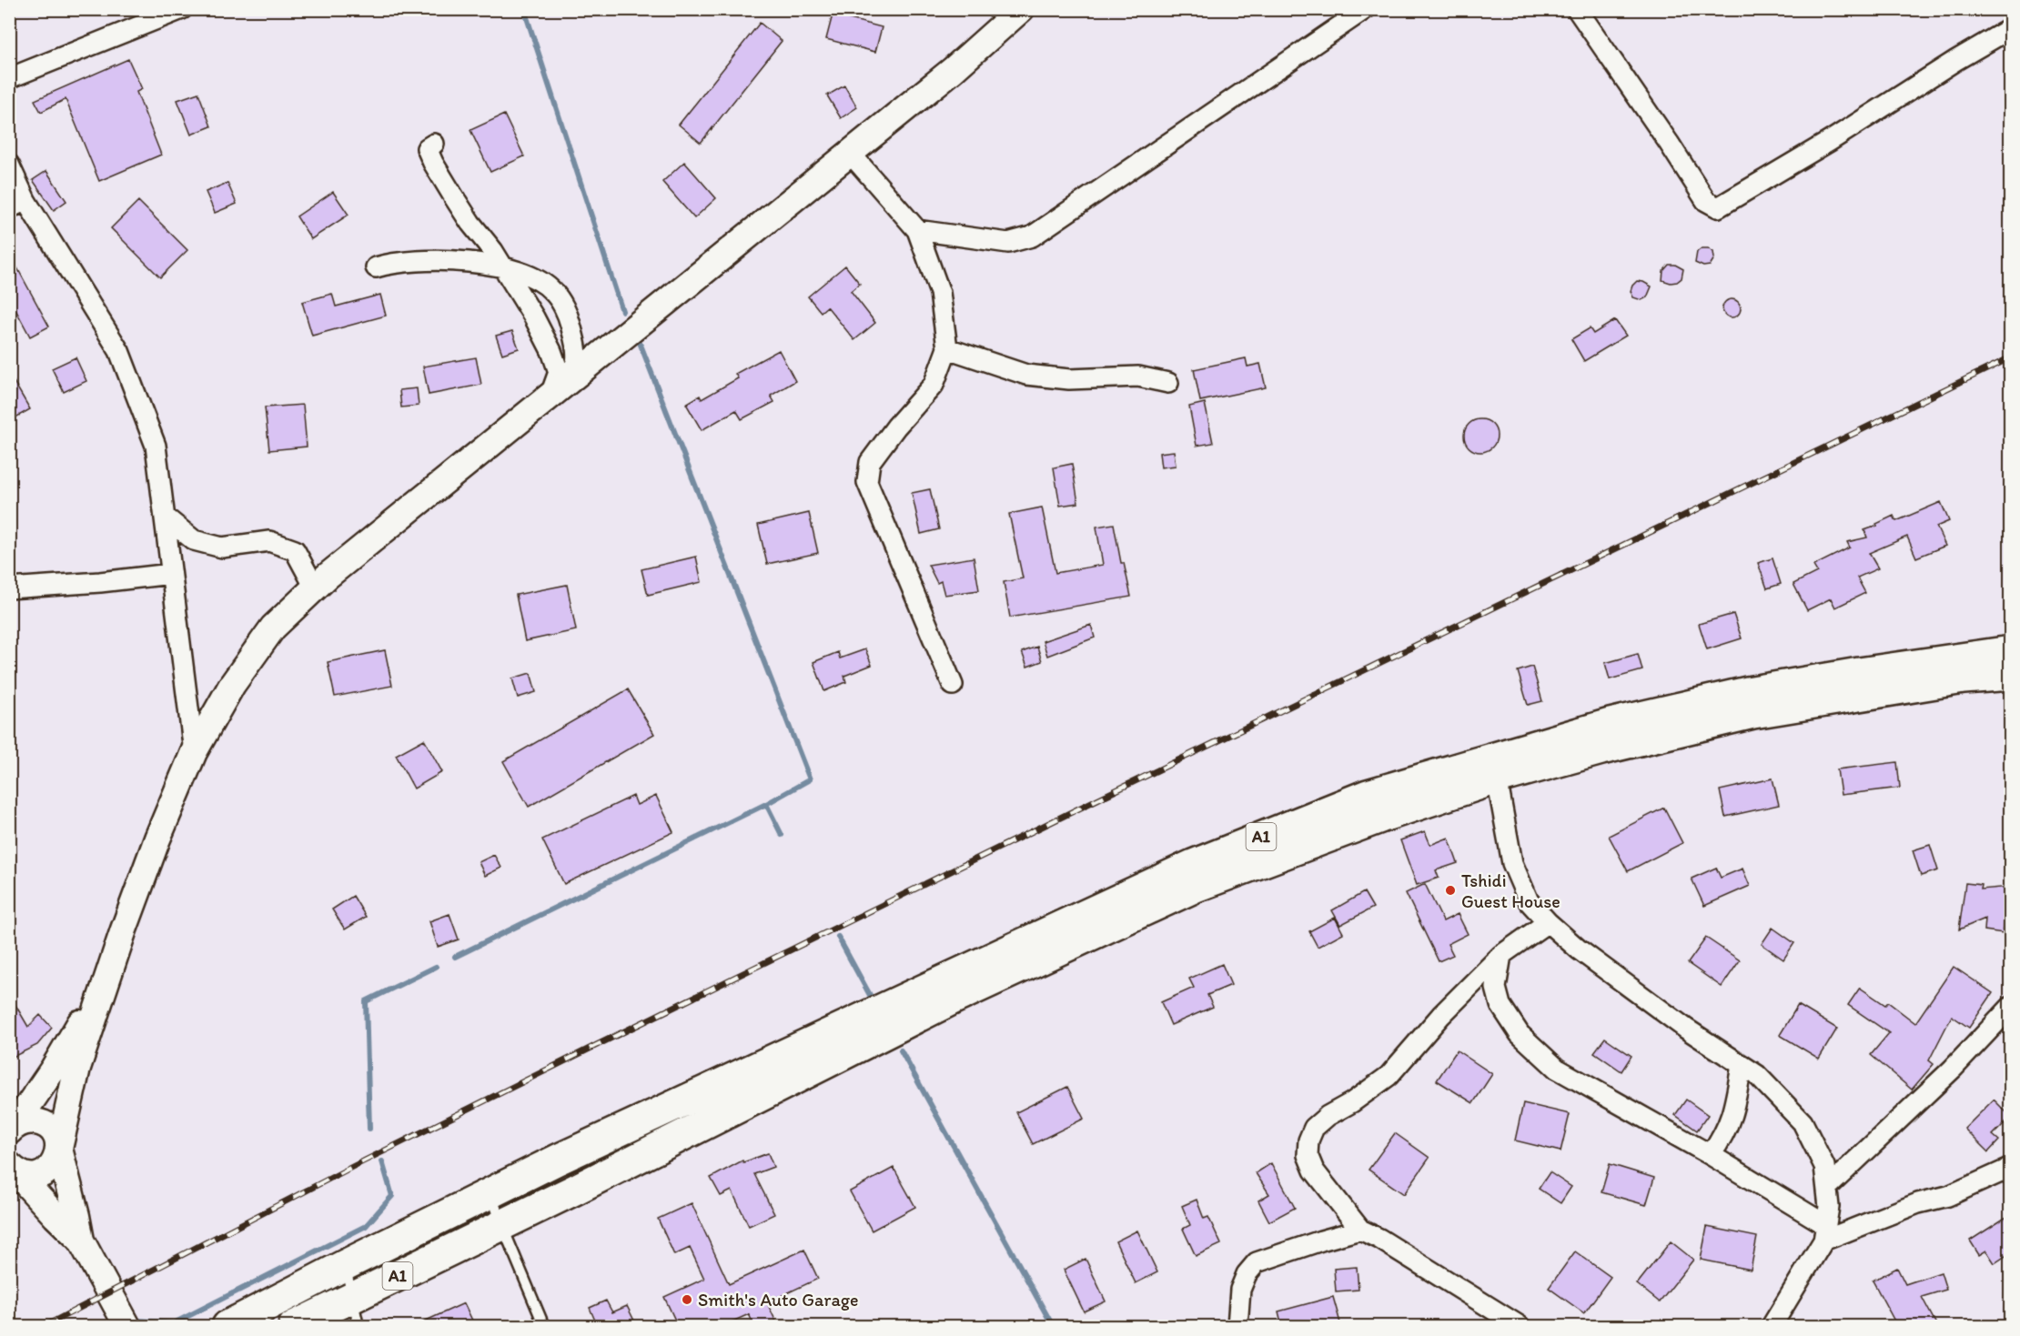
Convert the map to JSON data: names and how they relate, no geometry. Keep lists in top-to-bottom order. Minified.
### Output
{"streets":{"highway":["A1"]},"places":["Tshidi Guest House","Smith's Auto Garage"]}
